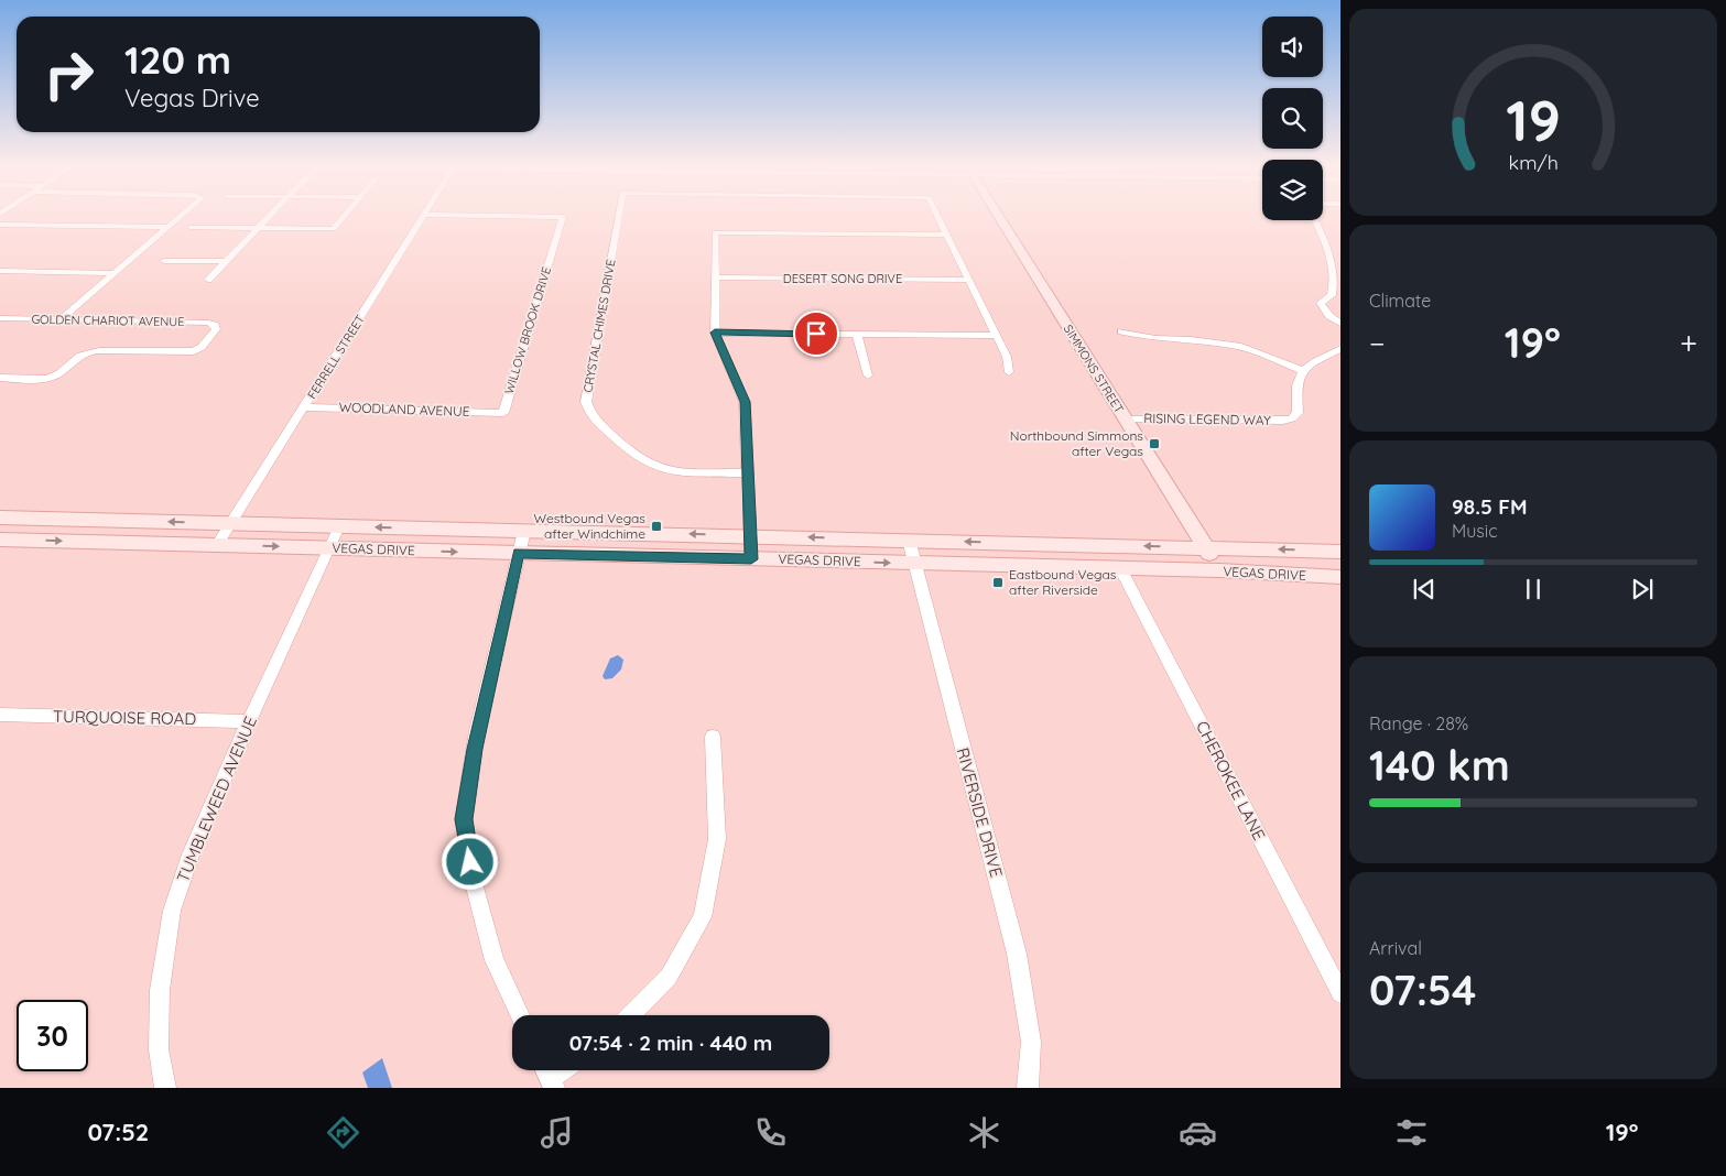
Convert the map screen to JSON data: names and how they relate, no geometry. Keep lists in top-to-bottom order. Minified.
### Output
{"streets":{"main road":["SIMMONS STREET","VEGAS DRIVE"],"street":["DESERT SONG DRIVE","GOLDEN CHARIOT AVENUE","CRYSTAL CHIMES DRIVE","WILLOW BROOK DRIVE","FERRELL STREET","WOODLAND AVENUE","RISING LEGEND WAY","TURQUOISE ROAD","CHEROKEE LANE","TUMBLEWEED AVENUE","RIVERSIDE DRIVE"]},"crossings":[["WILLOW BROOK DRIVE","WOODLAND AVENUE"],["FERRELL STREET","WOODLAND AVENUE"],["FERRELL STREET","VEGAS DRIVE"],["SIMMONS STREET","RISING LEGEND WAY"],["SIMMONS STREET","VEGAS DRIVE"],["VEGAS DRIVE","CHEROKEE LANE"],["VEGAS DRIVE","TUMBLEWEED AVENUE"],["VEGAS DRIVE","RIVERSIDE DRIVE"],["TURQUOISE ROAD","TUMBLEWEED AVENUE"]],"places":{"transit":["Northbound Simmons after Vegas","Westbound Vegas after Windchime","Eastbound Vegas after Riverside"]},"page":{"turn":["120 m","Vegas Drive"],"tile":["Climate",["Range · 28%","140 km"],["Arrival","07:54"]],"heat":["−","19°","+"],"song":["98.5 FM","Music"],"limit":"30","trip":"07:54 · 2 min · 440 m","tabs":["07:52","19°"],"gauge":["19","km/h"]}}
